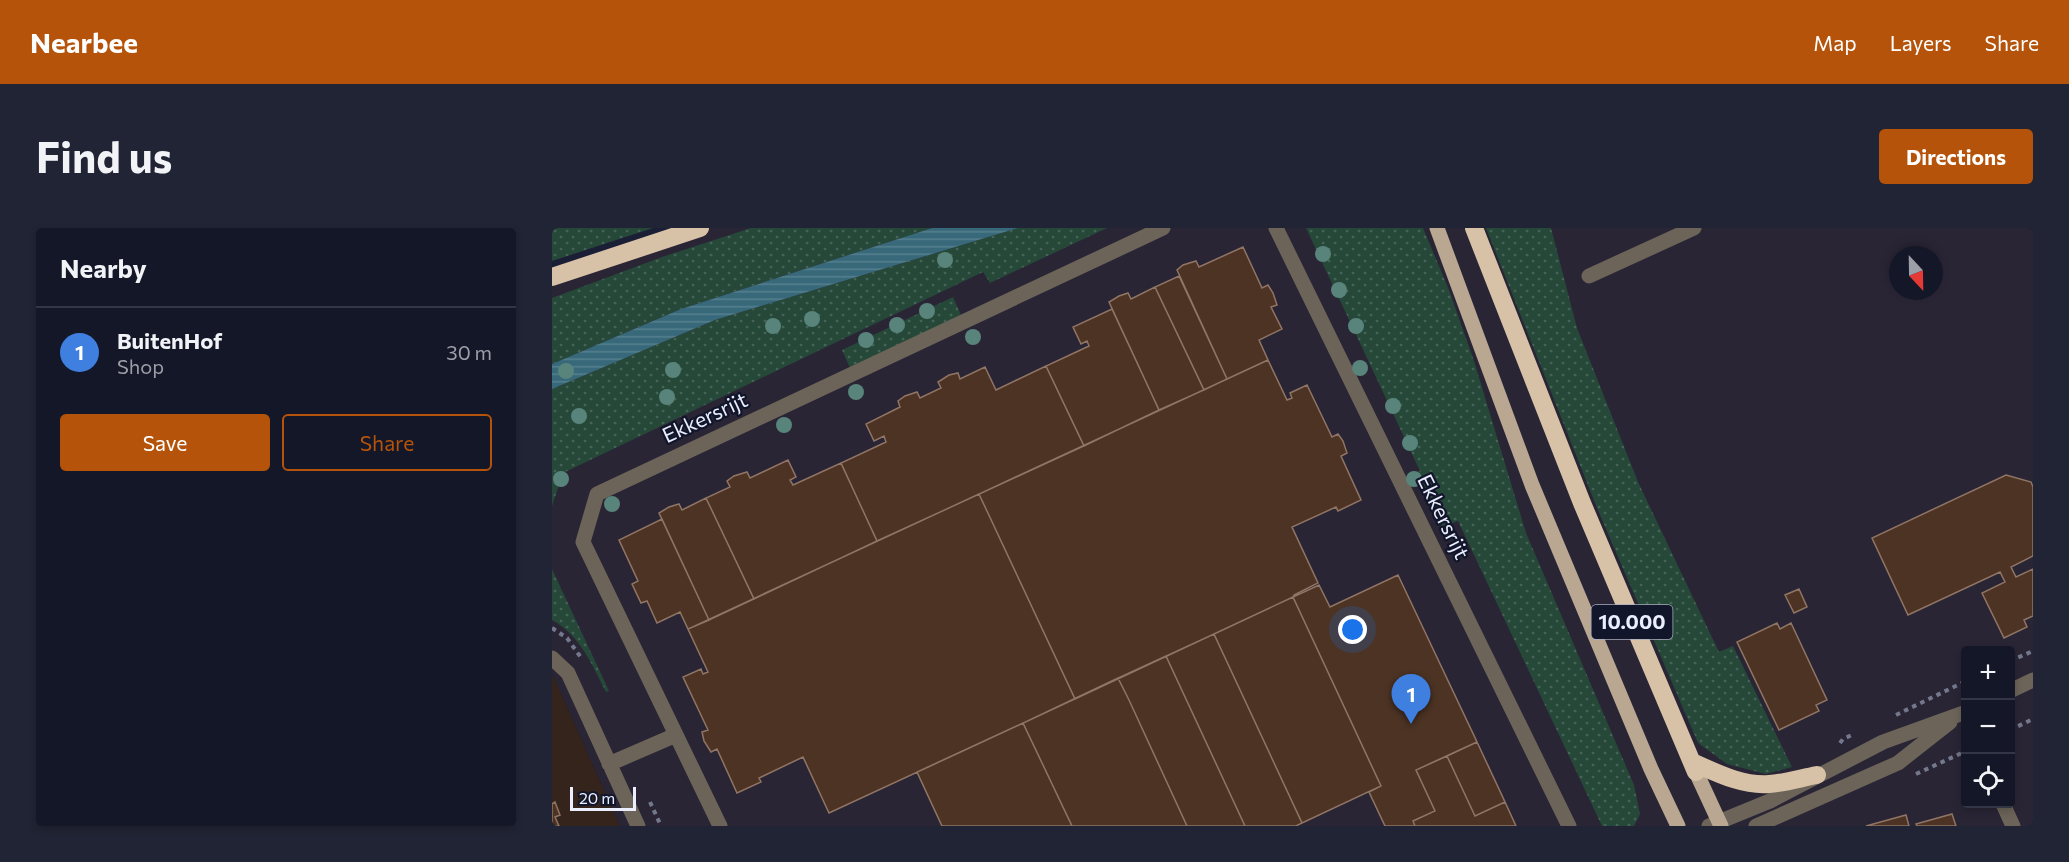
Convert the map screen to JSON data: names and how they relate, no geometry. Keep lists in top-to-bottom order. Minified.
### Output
{"streets":{"highway":["10.000"],"street":["Ekkersrijt"]},"scale_bar":"20 m","north":"bottom","page":{"header":"Nearbee","nav":["Map","Layers","Share"],"buttons":["Directions",["Save","Share"]],"title":"Find us","heading":"Nearby","list":[{"mark":"1","name":"BuitenHof","note":"Shop","value":"30 m"}],"map_buttons":["+","−"],"pins":"1","scale":"20 m"}}
